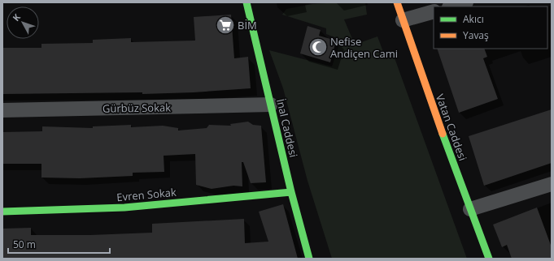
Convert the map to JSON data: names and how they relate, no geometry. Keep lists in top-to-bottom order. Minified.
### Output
{"streets":{"street":["Gürbüz Sokak","Vatan Caddesi","İnal Caddesi","Evren Sokak"]},"crossings":[["Gürbüz Sokak","İnal Caddesi"],["İnal Caddesi","Evren Sokak"]],"places":{"supermarket":["BİM"],"mosque":["Nefise Andiçen Cami"]},"legend":["Akıcı","Yavaş"],"scale_bar":"50 m","north":"top left"}
